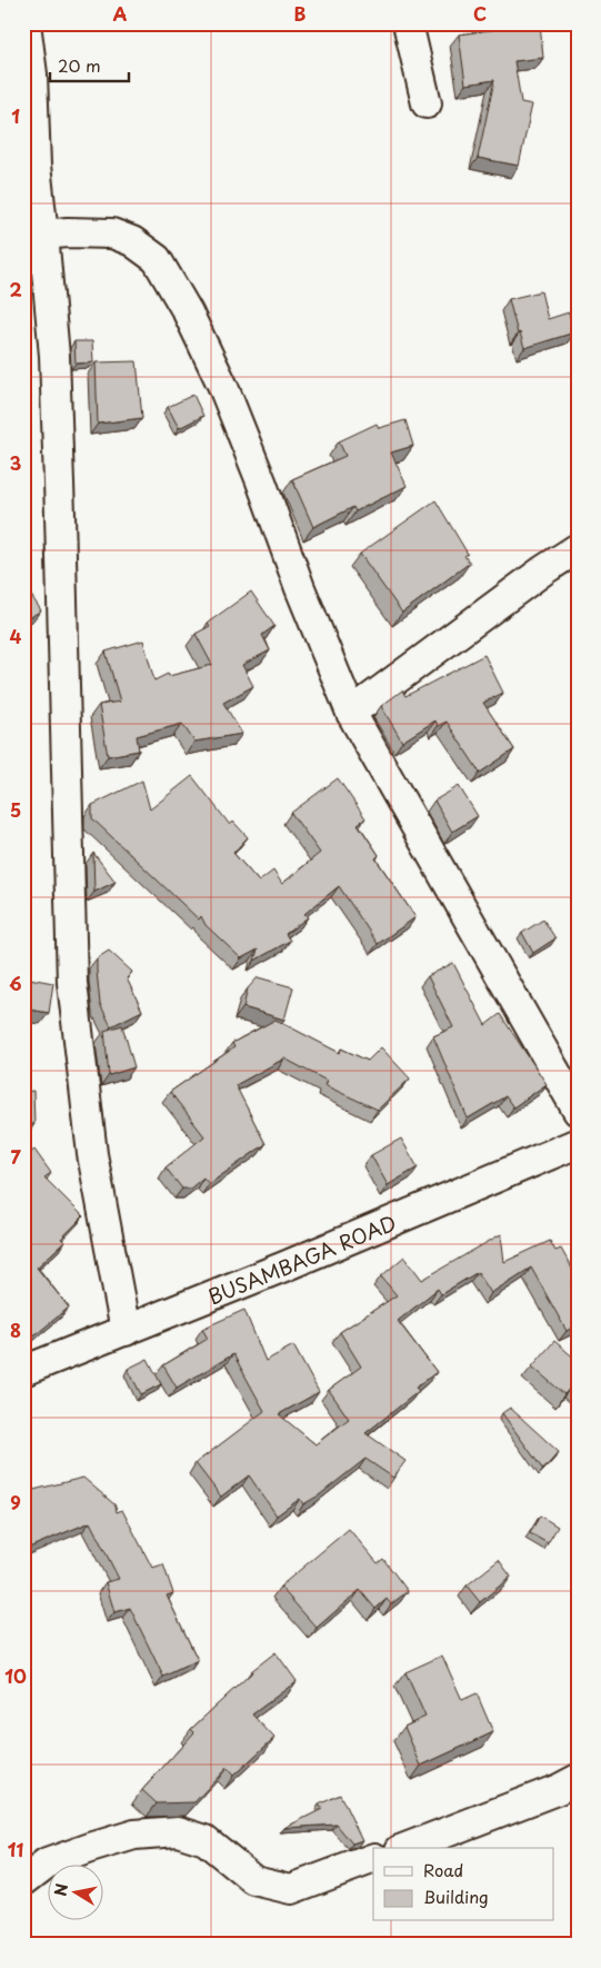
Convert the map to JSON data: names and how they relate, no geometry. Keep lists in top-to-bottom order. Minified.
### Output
{"streets":{"street":["BUSAMBAGA ROAD"]},"legend":["Road","Building"],"scale_bar":"20 m","north":"left","grid":{"columns":["A","B","C"],"rows":["1","2","3","4","5","6","7","8","9","10","11"]}}
